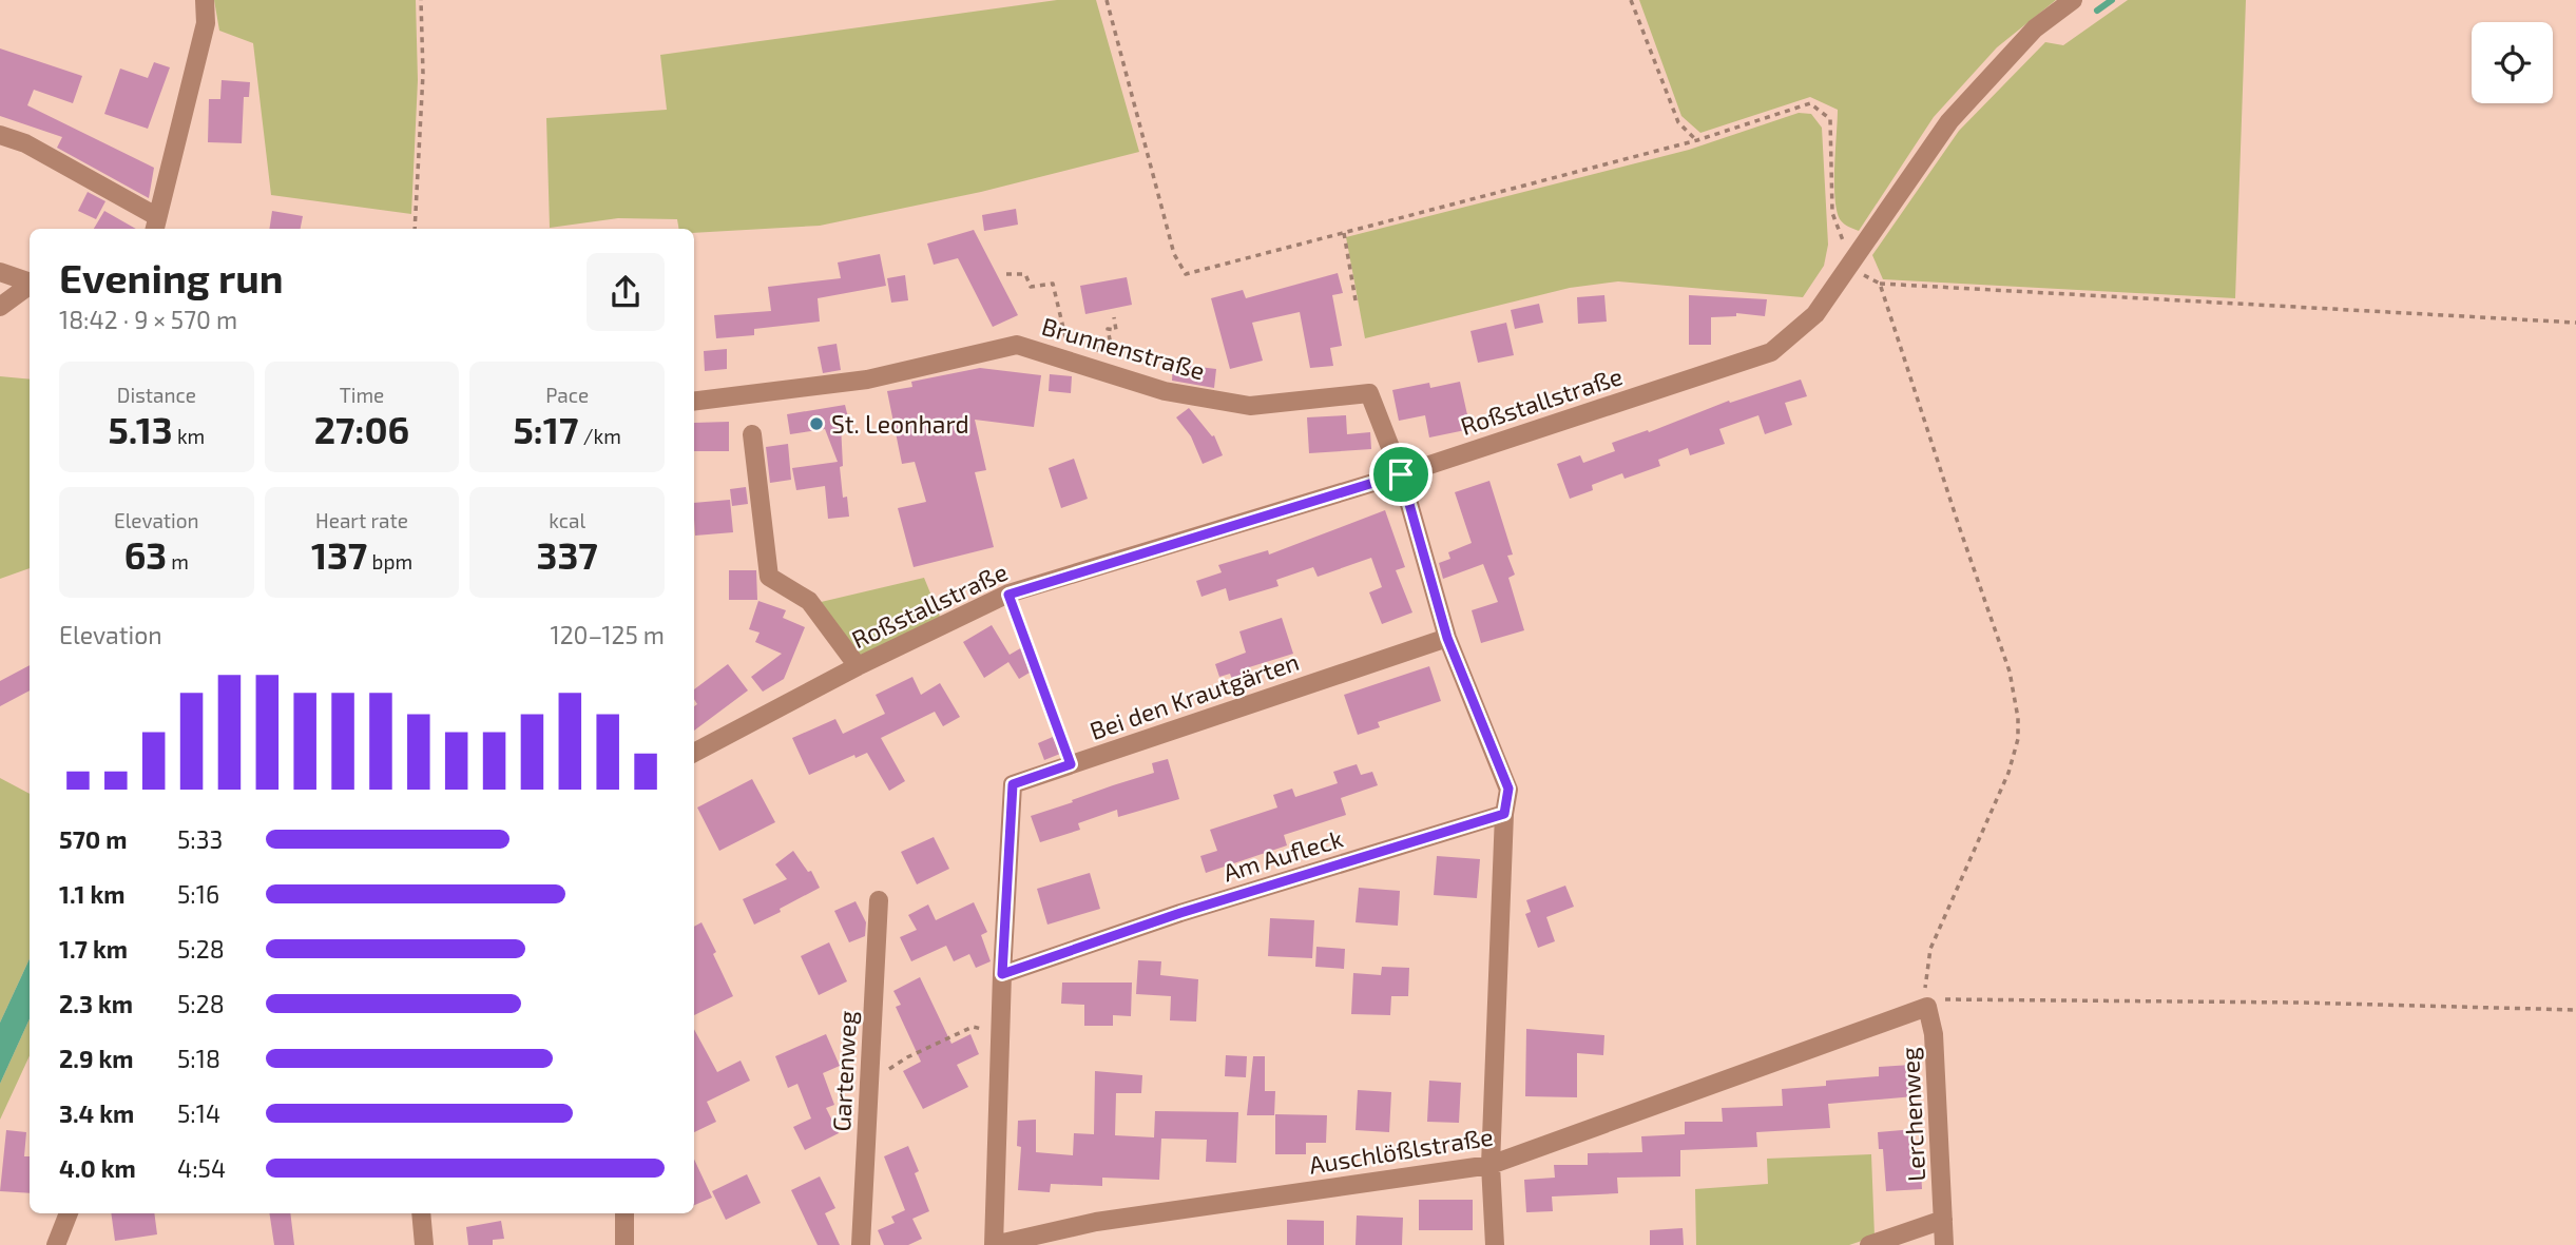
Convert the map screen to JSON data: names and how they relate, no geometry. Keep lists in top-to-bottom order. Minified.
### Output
{"streets":{"street":["Brunnenstraße","Roßstallstraße","Bei den Krautgärten","Am Aufleck","Gartenweg","Lerchenweg","Auschlößlstraße"]},"crossings":[["Brunnenstraße","Roßstallstraße"],["Bei den Krautgärten","Am Aufleck"],["Lerchenweg","Auschlößlstraße"]],"places":["St. Leonhard"],"page":{"heading":["Evening run","18:42 · 9 × 570 m"],"stats":[["Distance","5.13 km"],["Time","27:06"],["Pace","5:17 /km"],["Elevation","63 m"],["Heart rate","137 bpm"],["kcal","337"]],"chart":["Elevation","120–125 m"],"list":[{"name":"570 m","note":"5:33"},{"name":"1.1 km","note":"5:16"},{"name":"1.7 km","note":"5:28"},{"name":"2.3 km","note":"5:28"},{"name":"2.9 km","note":"5:18"},{"name":"3.4 km","note":"5:14"},{"name":"4.0 km","note":"4:54"}]}}
